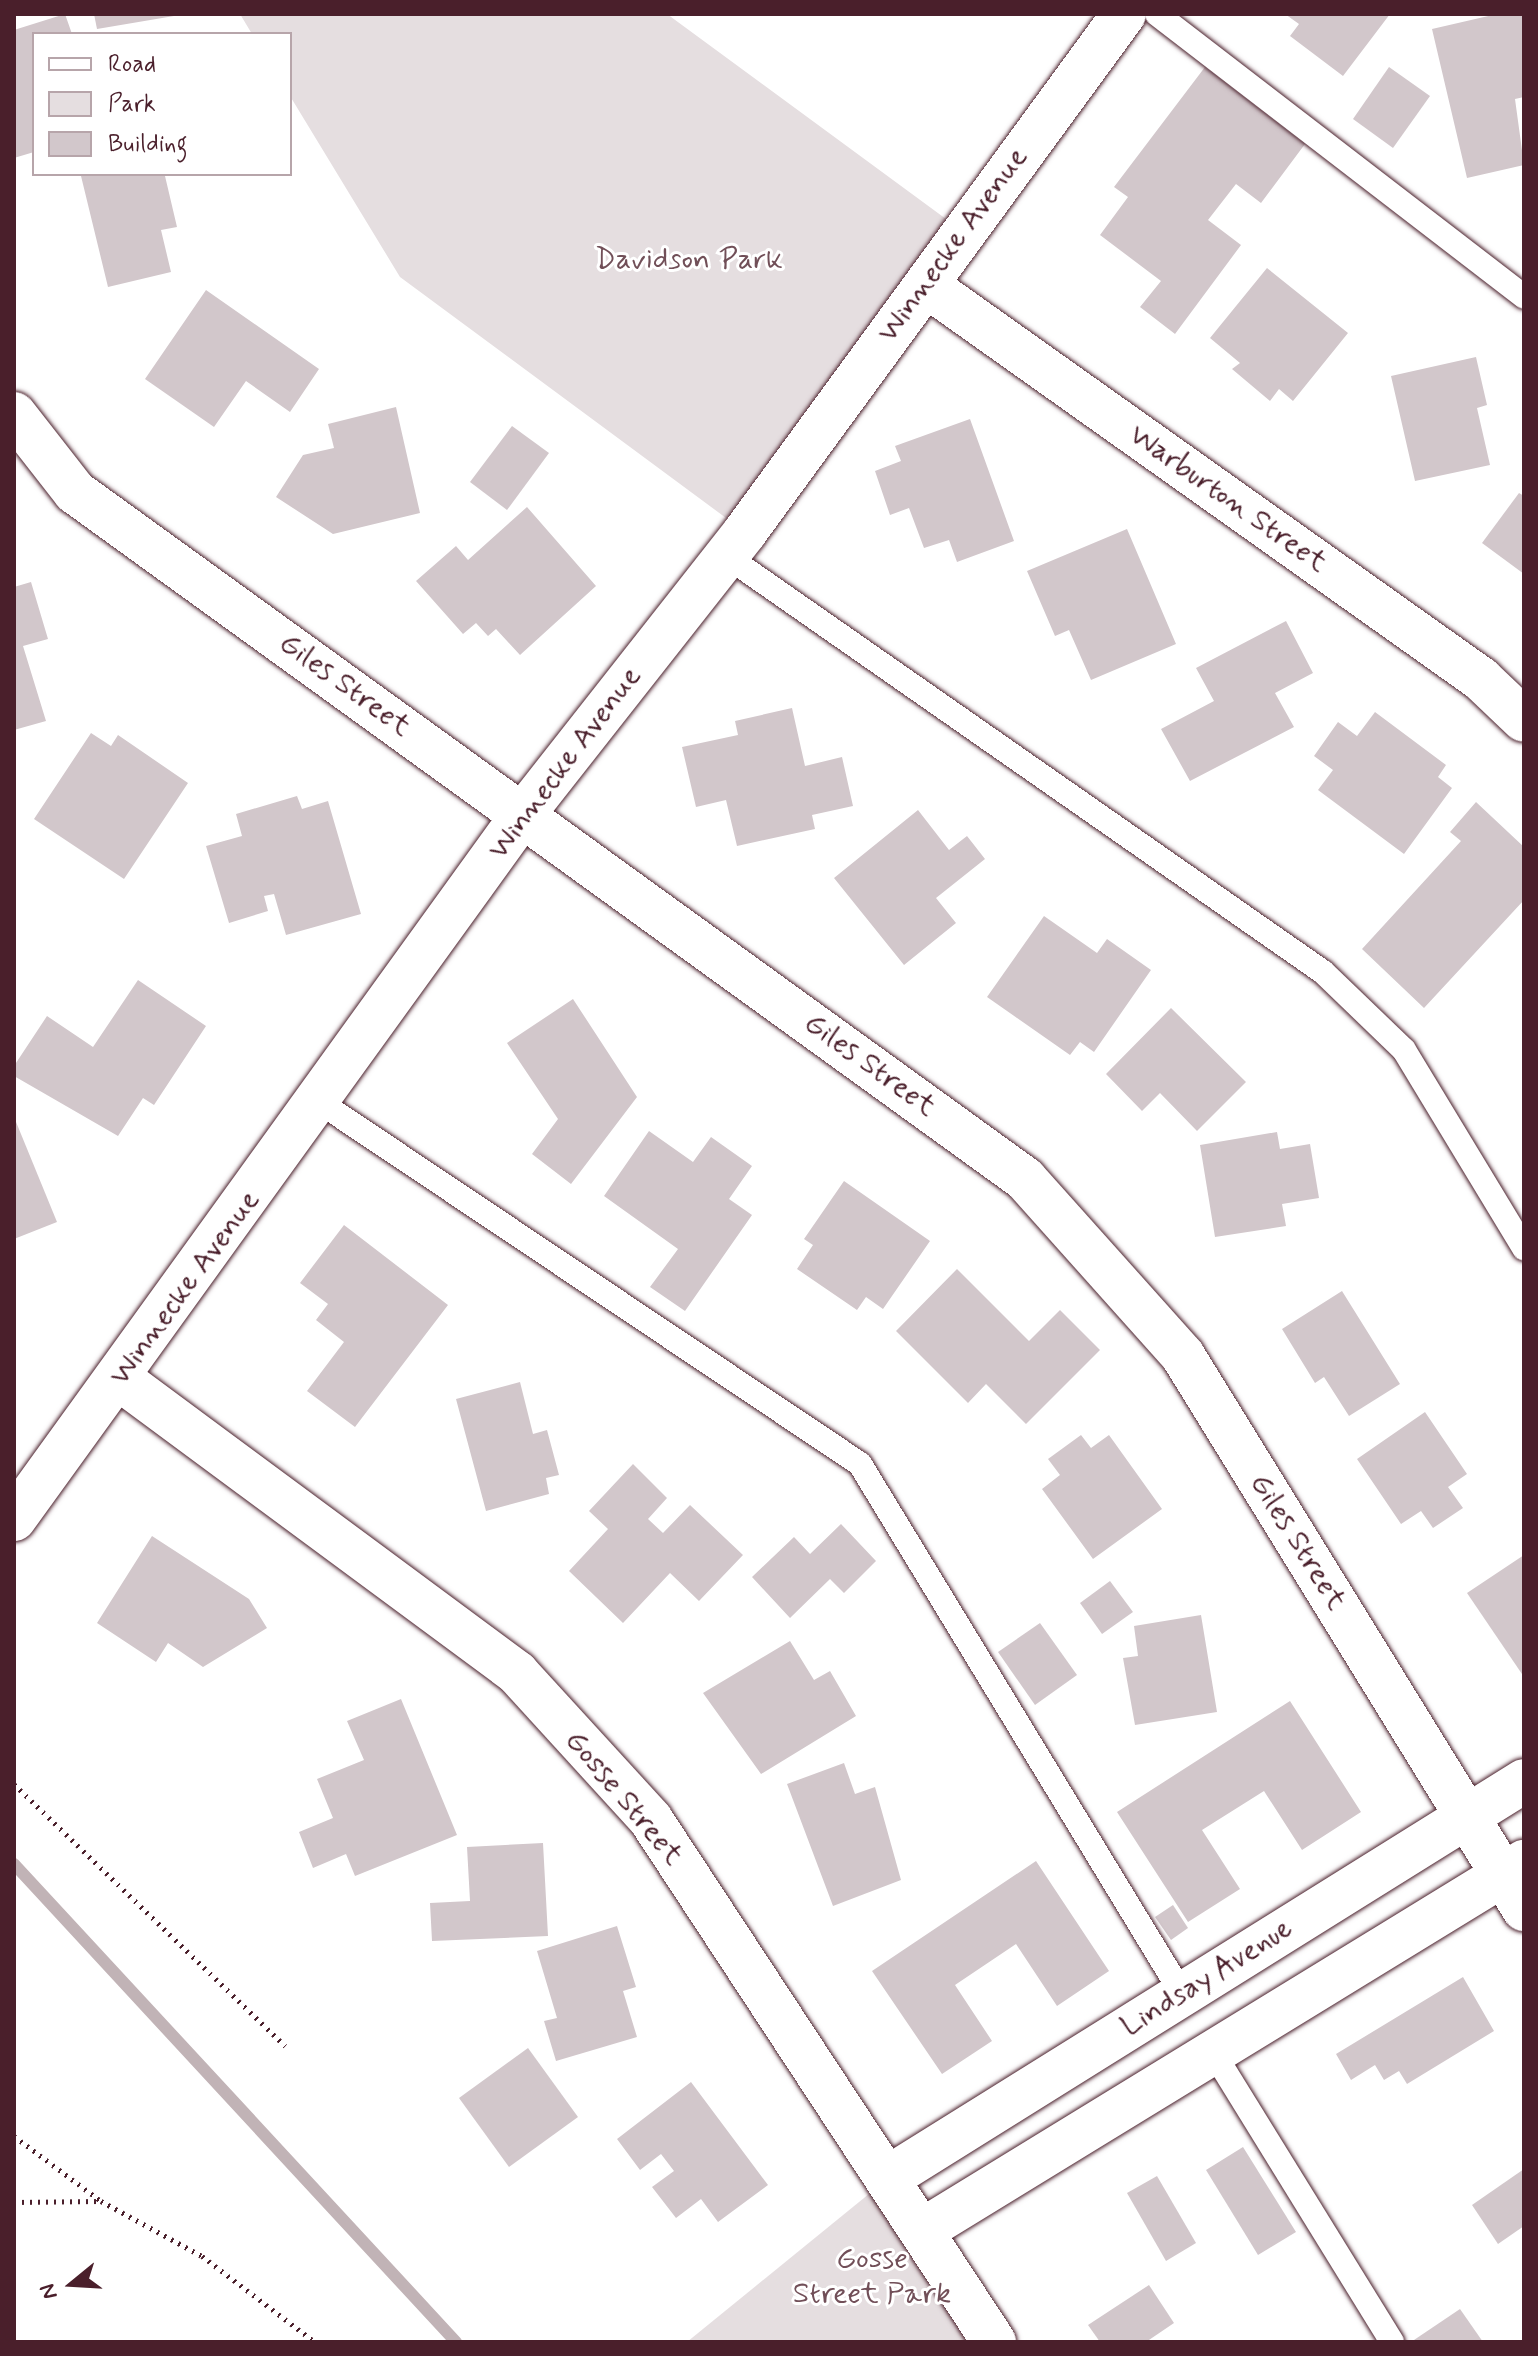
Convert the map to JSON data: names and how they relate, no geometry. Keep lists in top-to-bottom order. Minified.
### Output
{"streets":{"street":["Winnecke Avenue","Warburton Street","Giles Street","Gosse Street","Lindsay Avenue"]},"crossings":[["Winnecke Avenue","Warburton Street"],["Winnecke Avenue","Giles Street"],["Winnecke Avenue","Gosse Street"],["Giles Street","Lindsay Avenue"],["Gosse Street","Lindsay Avenue"]],"parks":["Davidson Park","Gosse Street Park"],"legend":["Road","Park","Building"],"north":"left"}
